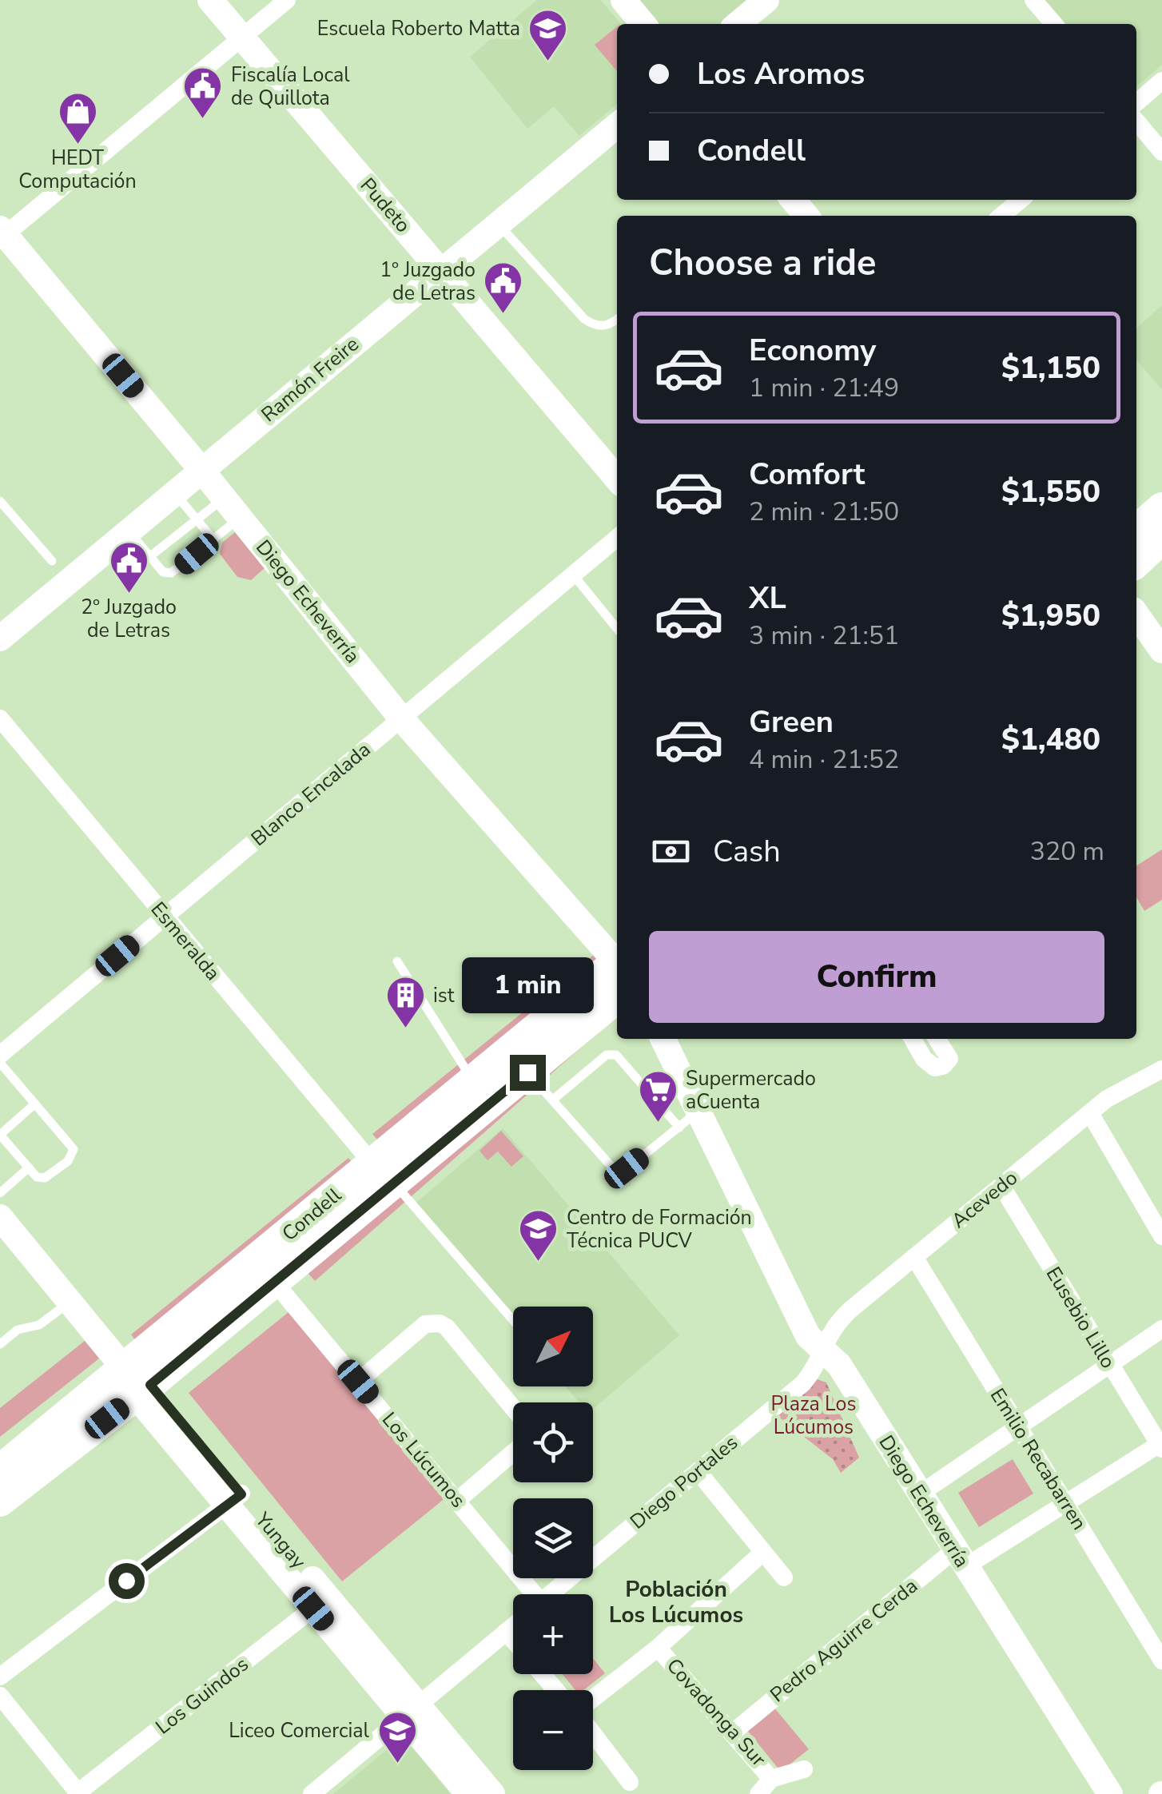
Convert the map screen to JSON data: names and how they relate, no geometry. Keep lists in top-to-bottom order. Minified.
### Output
{"streets":{"main road":["Condell"],"street":["Pudeto","Ramón Freire","Diego Echeverría","Blanco Encalada","Esmeralda","Acevedo","Eusebio Lillo","Emilio Recabarren","Los Lúcumos","Diego Portales","Yungay","Pedro Aguirre Cerda","Los Guindos","Covadonga Sur"]},"crossings":[["Pudeto","Ramón Freire"],["Ramón Freire","Diego Echeverría"],["Diego Echeverría","Blanco Encalada"],["Diego Echeverría","Acevedo"],["Diego Echeverría","Diego Portales"],["Diego Echeverría","Pedro Aguirre Cerda"],["Blanco Encalada","Esmeralda"],["Esmeralda","Condell"],["Acevedo","Eusebio Lillo"],["Acevedo","Emilio Recabarren"],["Acevedo","Diego Portales"],["Condell","Los Lúcumos"],["Condell","Yungay"],["Eusebio Lillo","Pedro Aguirre Cerda"],["Emilio Recabarren","Pedro Aguirre Cerda"],["Diego Portales","Yungay"],["Yungay","Los Guindos"],["Pedro Aguirre Cerda","Covadonga Sur"]],"districts":["Población Los Lúcumos"],"parks":["Plaza Los Lúcumos"],"places":{"school or university":["Escuela Roberto Matta","Centro de Formación Técnica PUCV","Liceo Comercial"],"public building":["Fiscalía Local de Quillota","1º Juzgado de Letras","2º Juzgado de Letras"],"shop":["HEDT Computación"],"building":["ist"],"supermarket":["Supermercado aCuenta"]},"north":"top right","page":{"banner":["Los Aromos","Condell"],"heading":"Choose a ride","list":[{"name":"Economy","note":"1 min · 21:49","value":"$1,150"},{"name":"Comfort","note":"2 min · 21:50","value":"$1,550"},{"name":"XL","note":"3 min · 21:51","value":"$1,950"},{"name":"Green","note":"4 min · 21:52","value":"$1,480"}],"pay":["Cash","320 m"],"buttons":"Confirm","bubble":"1 min","map_buttons":["+","−"]}}
